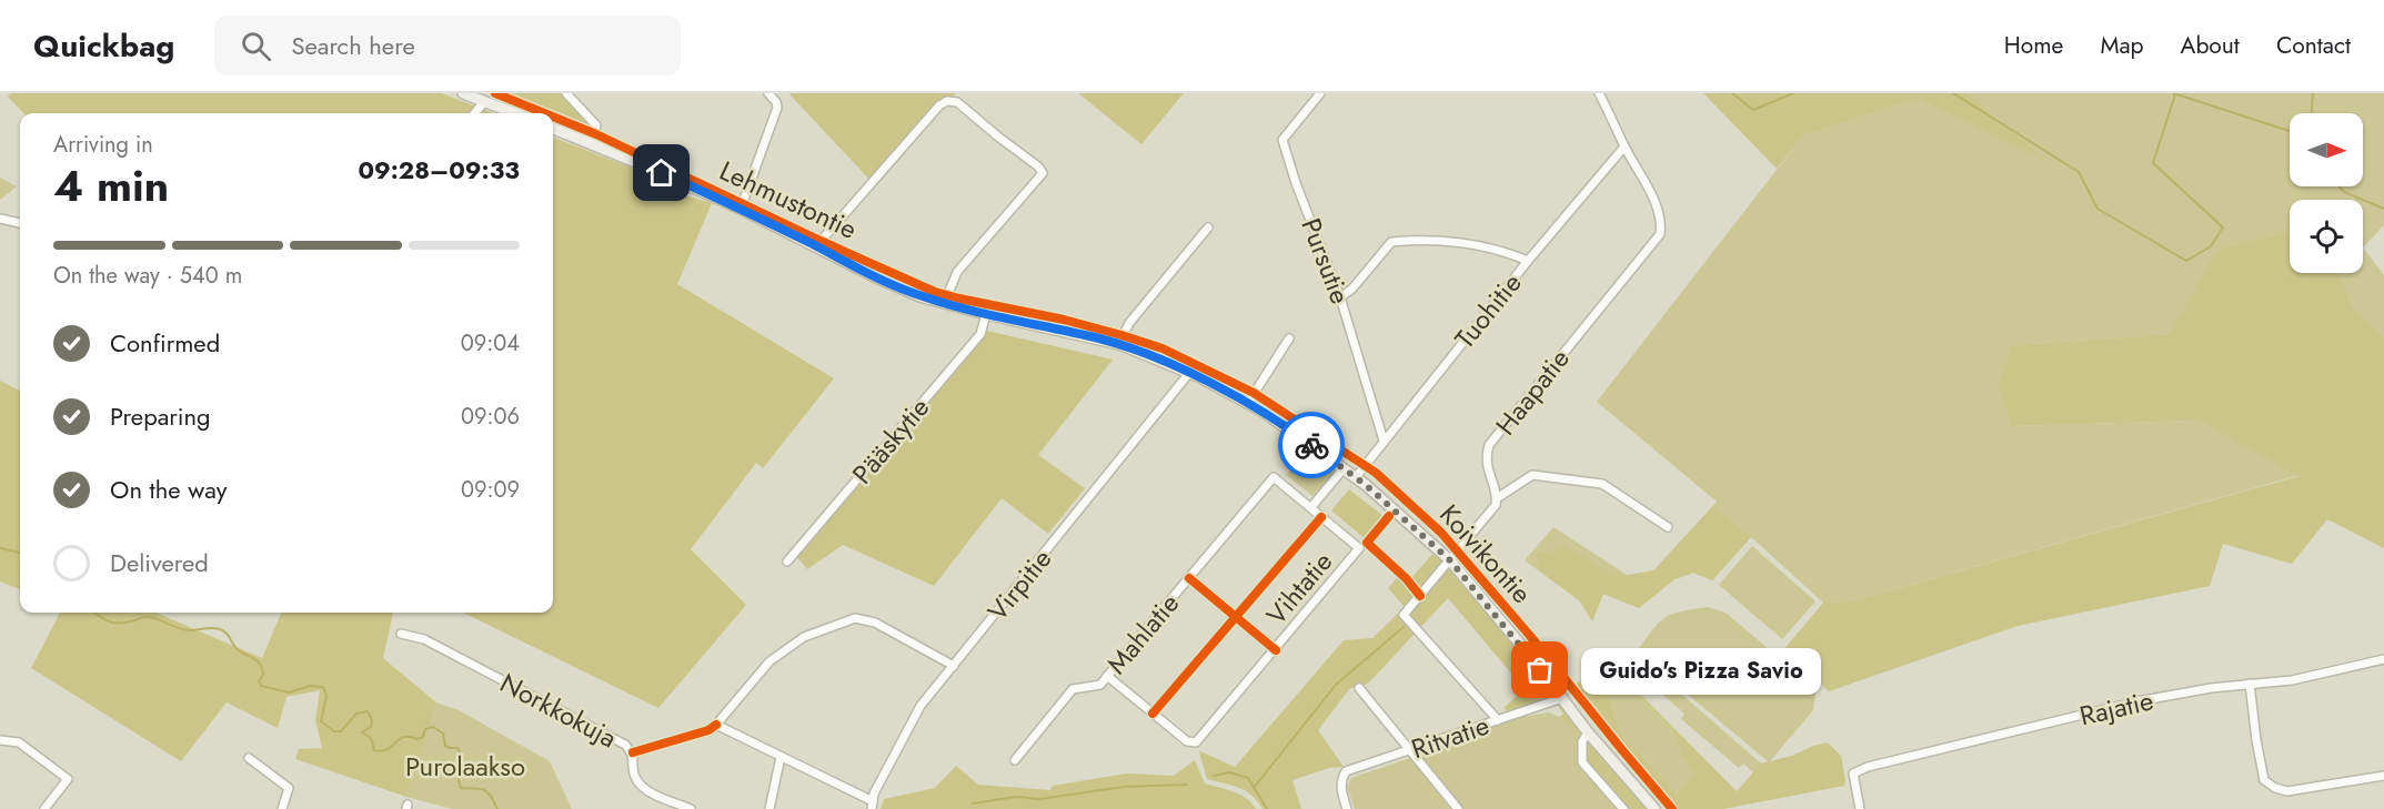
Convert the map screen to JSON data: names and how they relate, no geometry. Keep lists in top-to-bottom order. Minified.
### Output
{"streets":{"main road":["Lehmustontie","Koivikontie"],"street":["Pursutie","Tuohitie","Haapatie","Pääskytie","Virpitie","Vihtatie","Mahlatie","Rajatie","Norkkokuja","Ritvatie"]},"crossings":[["Lehmustontie","Pääskytie"],["Lehmustontie","Koivikontie"],["Pursutie","Tuohitie"],["Tuohitie","Haapatie"],["Tuohitie","Koivikontie"],["Pääskytie","Koivikontie"],["Koivikontie","Virpitie"],["Koivikontie","Ritvatie"],["Vihtatie","Mahlatie"]],"parks":["Purolaakso"],"places":["Guido's Pizza Savio"],"north":"right","page":{"header":"Quickbag","search":"Search here","nav":["Home","Map","About","Contact"],"heading":["4 min","Arriving in","09:28–09:33"],"bar":"On the way · 540 m","list":[["Confirmed","09:04"],["Preparing","09:06"],["On the way","09:09"],"Delivered"],"bubble":"Guido's Pizza Savio"}}
